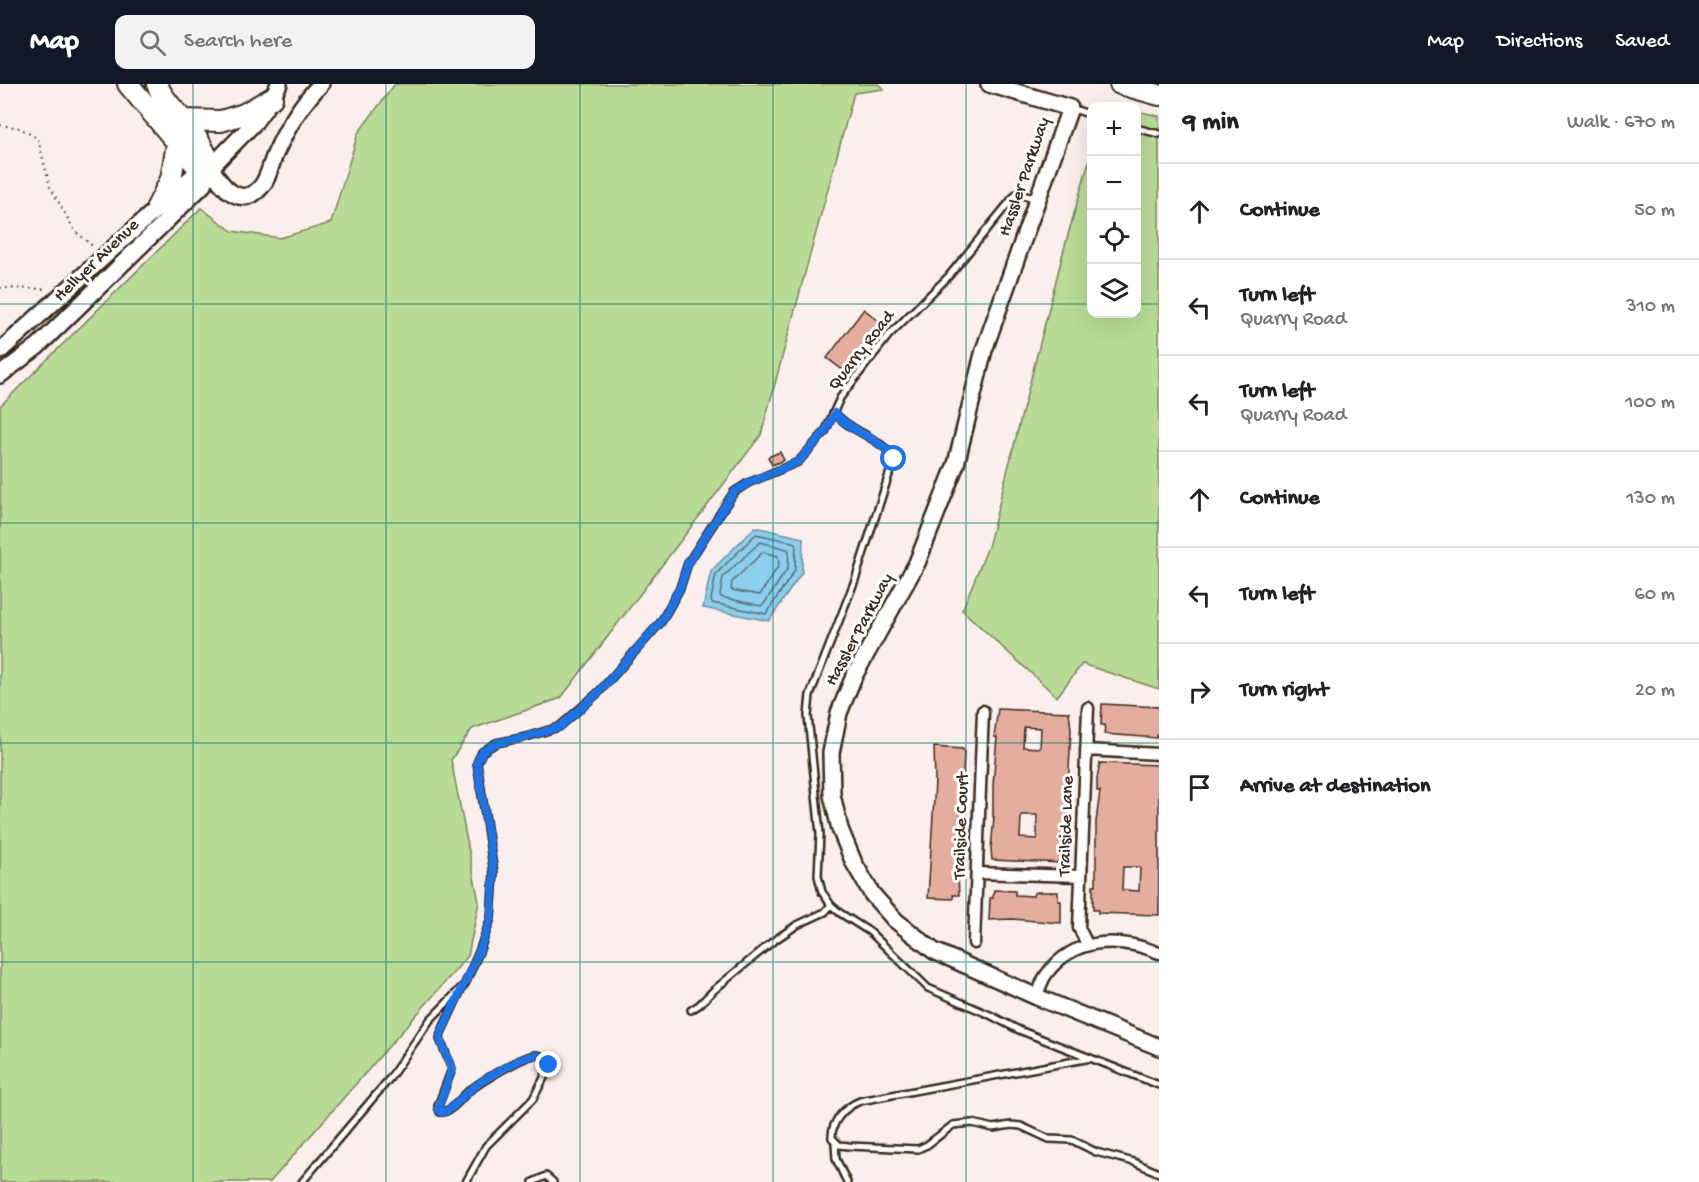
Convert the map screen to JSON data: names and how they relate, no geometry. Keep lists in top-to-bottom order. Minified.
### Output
{"streets":{"street":["Hassler Parkway","Hellyer Avenue","Trailside Court","Trailside Lane"],"lane":["Quarry Road"]},"crossings":[["Hassler Parkway","Quarry Road"]],"page":{"header":"Map","search":"Search here","nav":["Map","Directions","Saved"],"heading":["9 min","Walk · 670 m"],"map_buttons":["+","−"],"list":[["Continue","50 m"],["Turn left","Quarry Road","310 m"],["Turn left","Quarry Road","100 m"],["Continue","130 m"],["Turn left","60 m"],["Turn right","20 m"],"Arrive at destination"]}}
